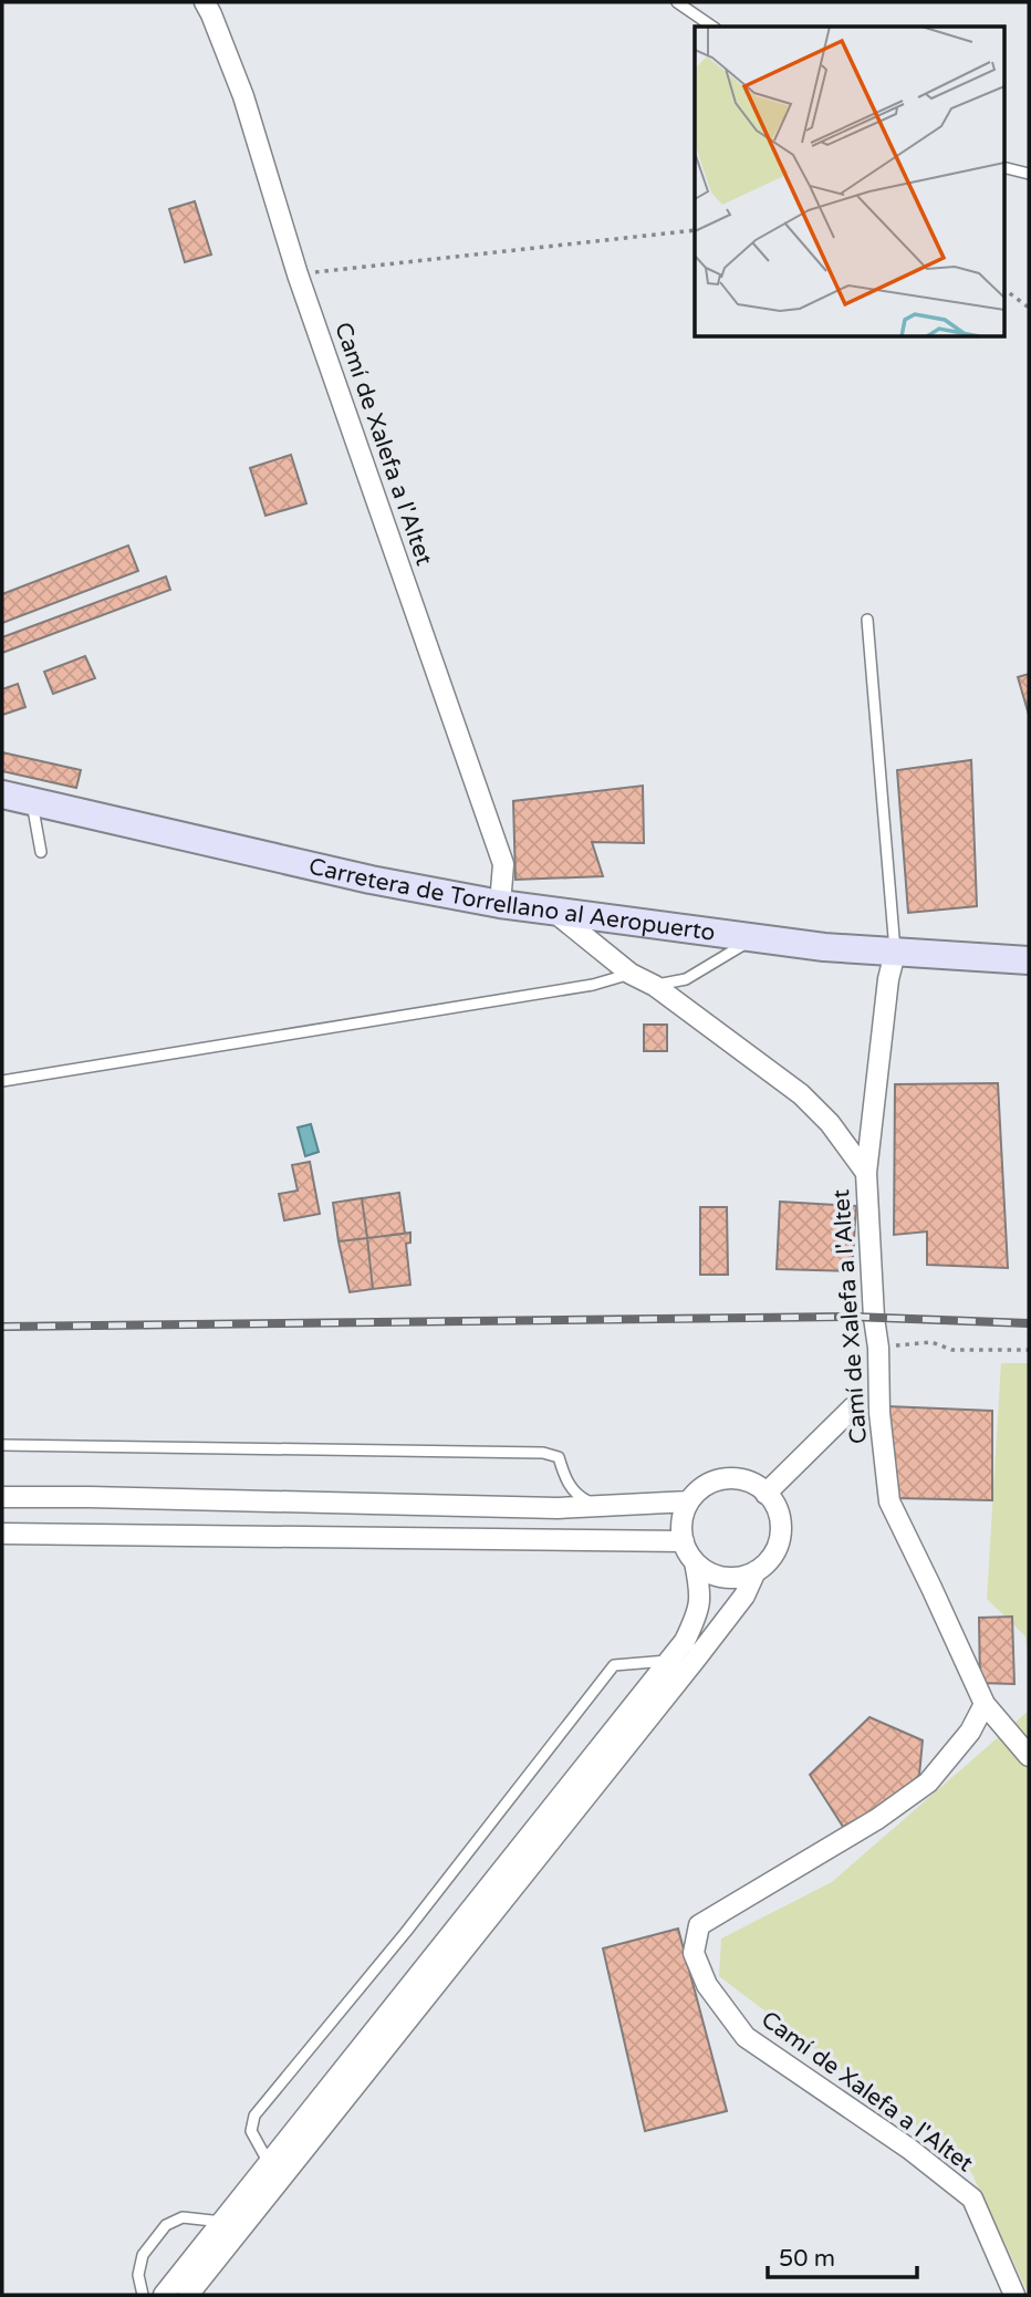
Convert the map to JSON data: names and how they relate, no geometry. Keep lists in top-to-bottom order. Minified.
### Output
{"streets":{"street":["Camí de Xalefa a l'Altet","Carretera de Torrellano al Aeropuerto"]},"crossings":[["Camí de Xalefa a l'Altet","Carretera de Torrellano al Aeropuerto"]],"scale_bar":"50 m"}
